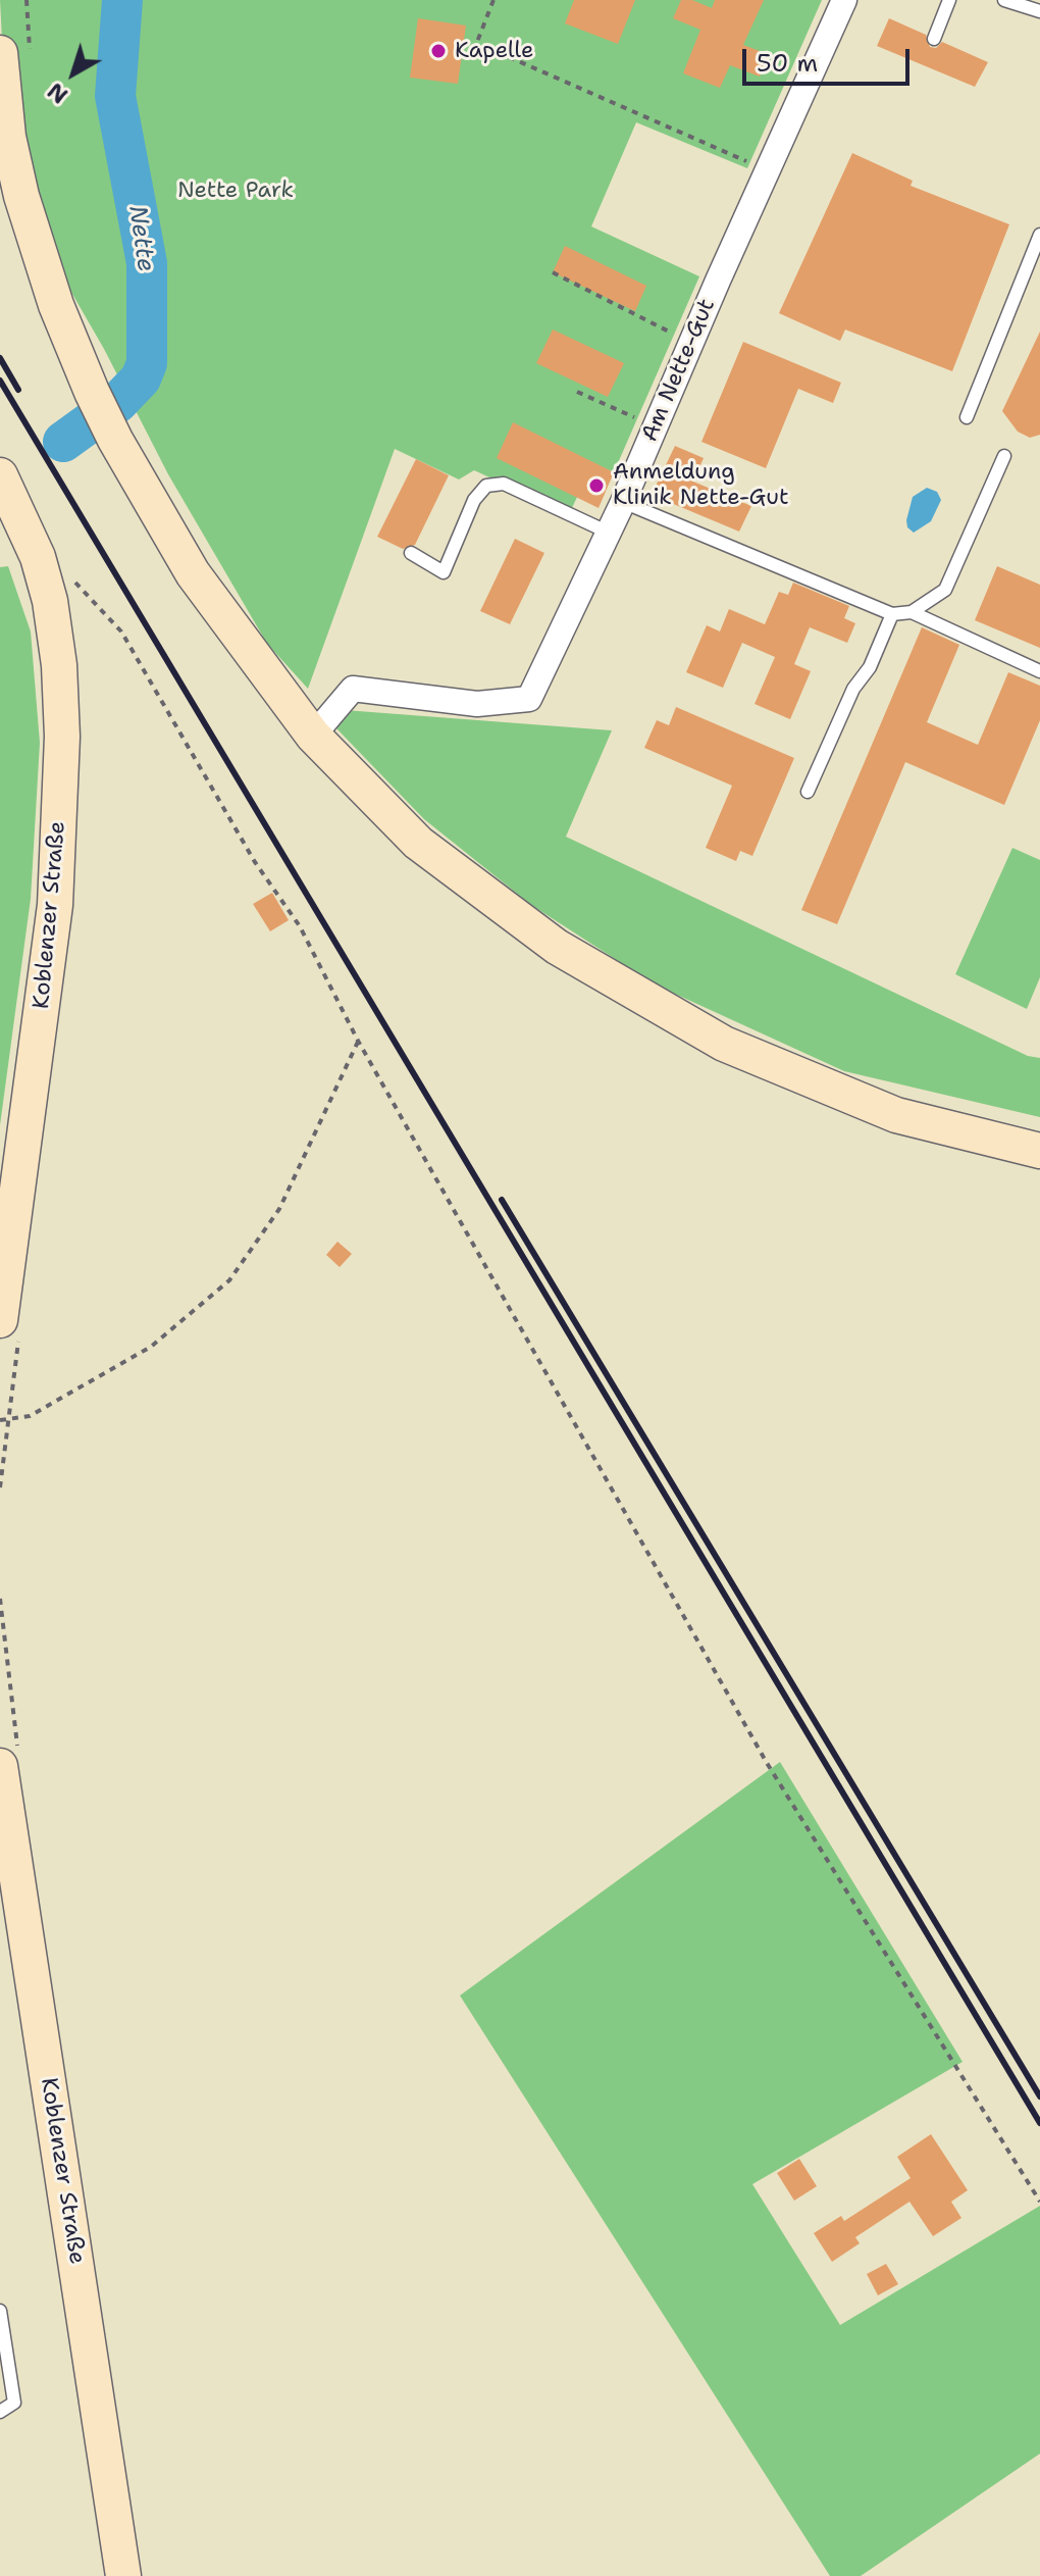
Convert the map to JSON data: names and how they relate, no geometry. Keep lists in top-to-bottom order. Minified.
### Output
{"streets":{"street":["Am Nette-Gut","Koblenzer Straße"]},"water":["Nette"],"parks":["Nette Park"],"places":["Kapelle","Anmeldung Klinik Nette-Gut"],"scale_bar":"50 m","north":"bottom left"}
